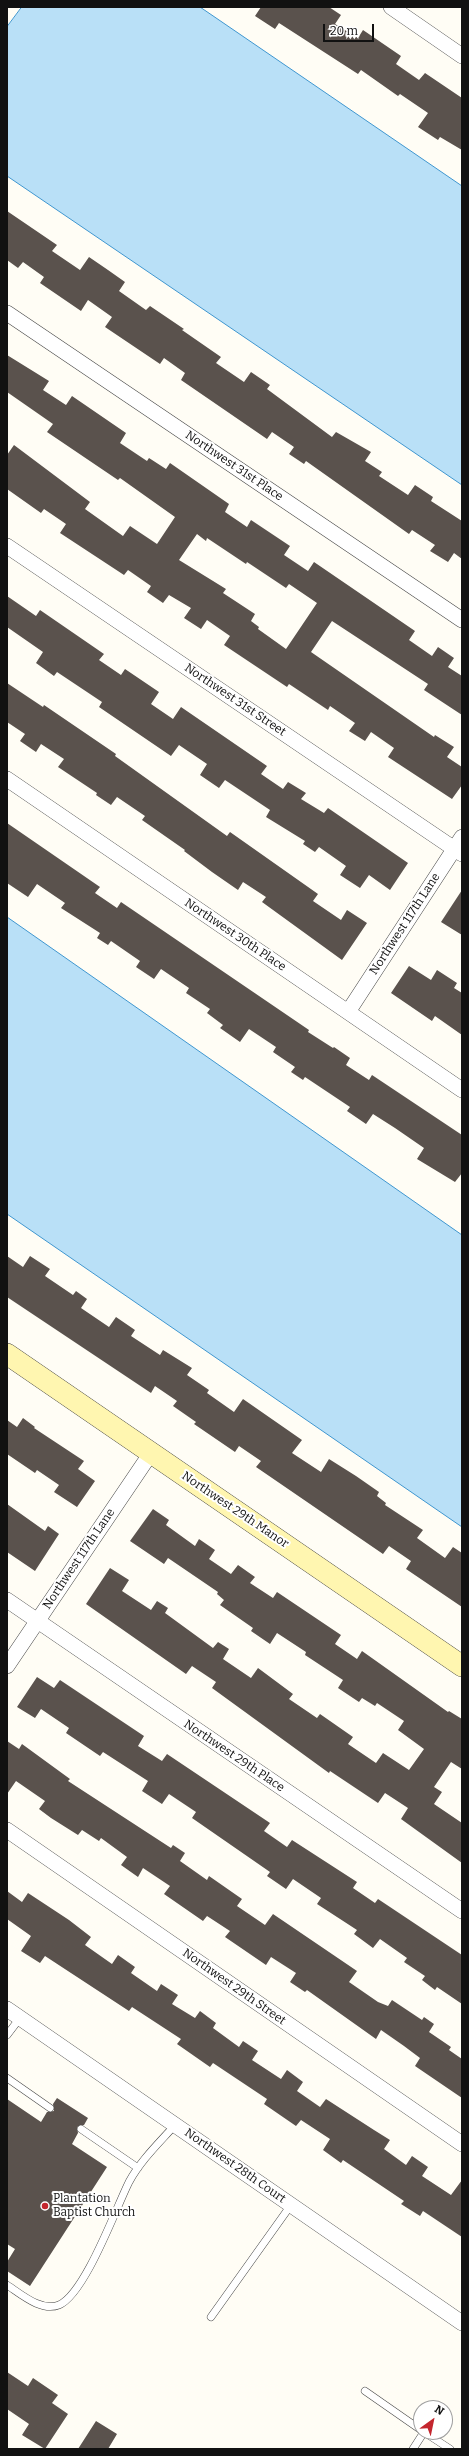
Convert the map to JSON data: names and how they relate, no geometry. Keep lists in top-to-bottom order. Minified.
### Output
{"streets":{"street":["Northwest 31st Place","Northwest 31st Street","Northwest 117th Lane","Northwest 30th Place","Northwest 29th Manor","Northwest 29th Place","Northwest 29th Street","Northwest 28th Court"]},"crossings":[["Northwest 31st Street","Northwest 117th Lane"],["Northwest 117th Lane","Northwest 30th Place"],["Northwest 117th Lane","Northwest 29th Manor"],["Northwest 117th Lane","Northwest 29th Place"]],"places":["Plantation Baptist Church"],"scale_bar":"20 m","north":"top right"}
